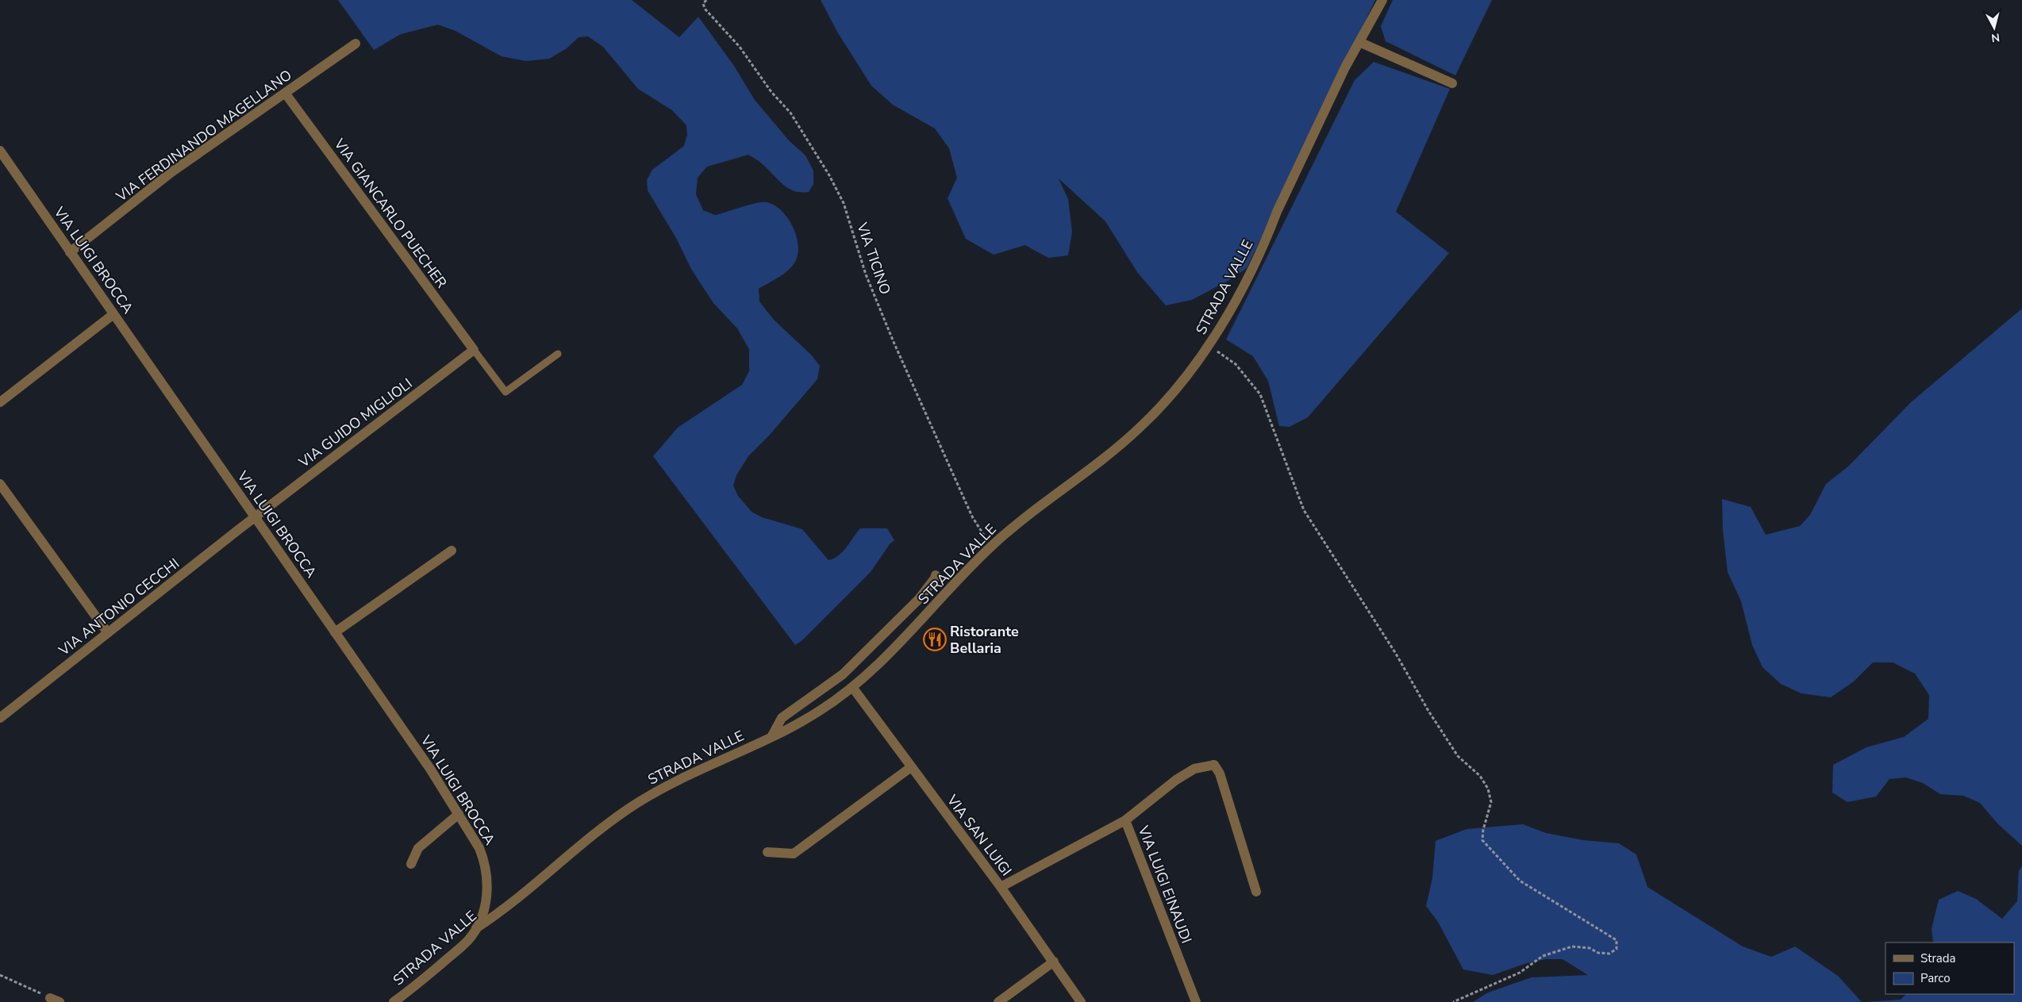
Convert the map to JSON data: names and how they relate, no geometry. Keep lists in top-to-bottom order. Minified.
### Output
{"streets":{"street":["VIA FERDINANDO MAGELLANO","VIA GIANCARLO PUECHER","VIA LUIGI BROCCA","STRADA VALLE","VIA GUIDO MIGLIOLI","VIA ANTONIO CECCHI","VIA SAN LUIGI","VIA LUIGI EINAUDI"],"path":["VIA TICINO"]},"crossings":[["VIA FERDINANDO MAGELLANO","VIA GIANCARLO PUECHER"],["VIA FERDINANDO MAGELLANO","VIA LUIGI BROCCA"],["VIA GIANCARLO PUECHER","VIA GUIDO MIGLIOLI"],["VIA TICINO","STRADA VALLE"],["VIA LUIGI BROCCA","STRADA VALLE"],["VIA LUIGI BROCCA","VIA GUIDO MIGLIOLI"],["VIA LUIGI BROCCA","VIA ANTONIO CECCHI"],["STRADA VALLE","VIA SAN LUIGI"],["VIA GUIDO MIGLIOLI","VIA ANTONIO CECCHI"],["VIA SAN LUIGI","VIA LUIGI EINAUDI"]],"places":{"restaurant":["Ristorante Bellaria"]},"legend":["Strada","Parco"],"north":"bottom"}
